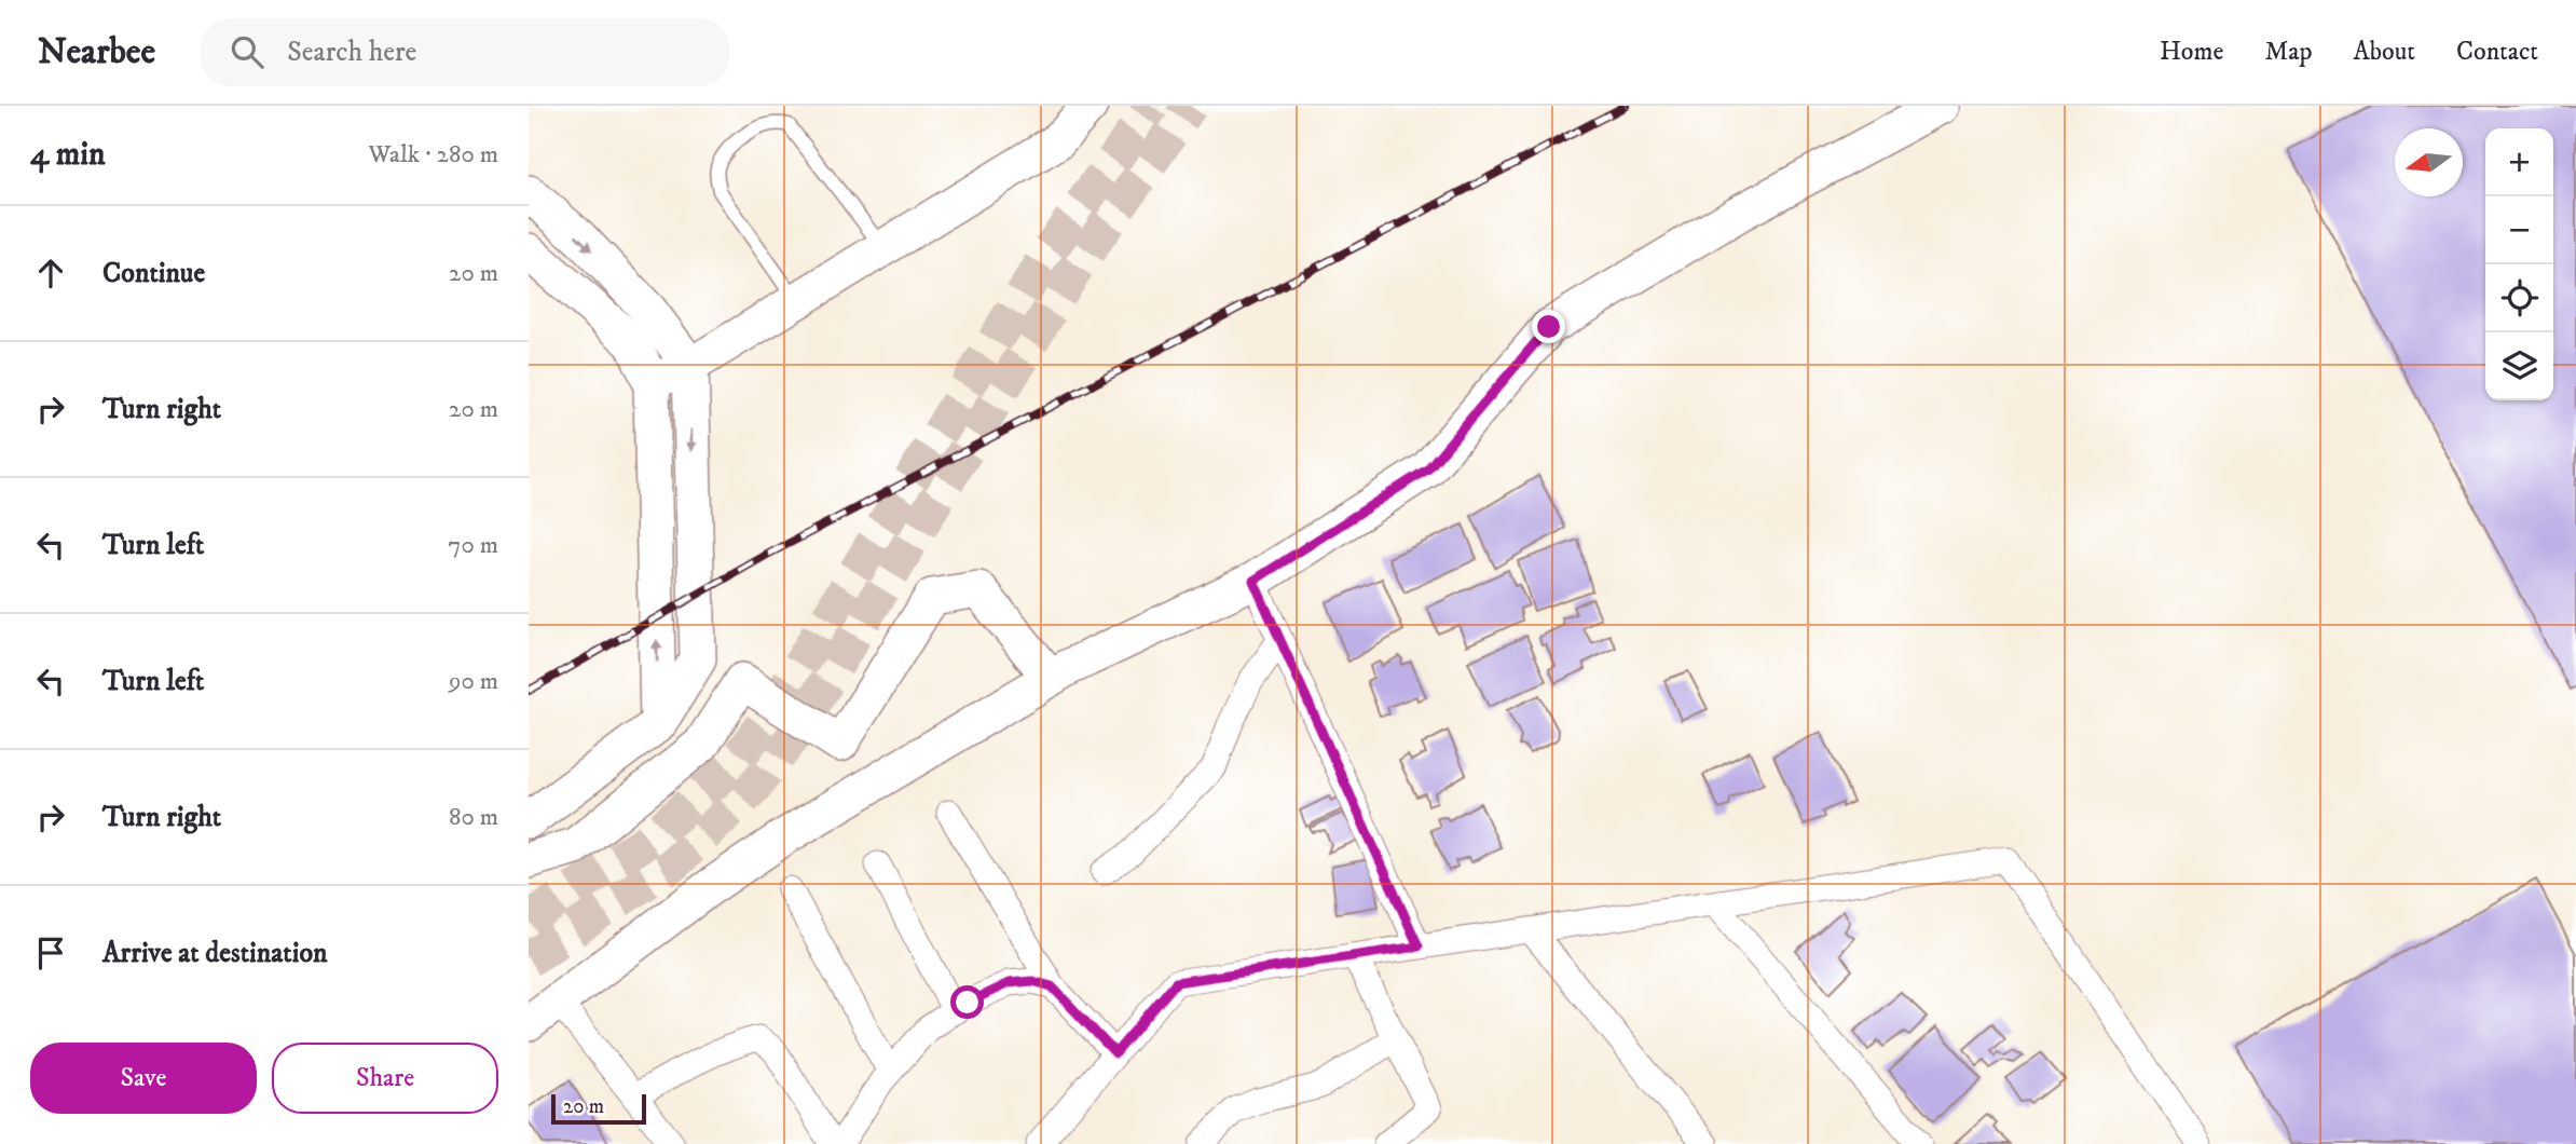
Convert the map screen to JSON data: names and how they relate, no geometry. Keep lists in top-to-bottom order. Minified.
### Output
{"scale_bar":"20 m","north":"left","page":{"header":"Nearbee","search":"Search here","nav":["Home","Map","About","Contact"],"heading":["4 min","Walk · 280 m"],"map_buttons":["+","−"],"list":[["Continue","20 m"],["Turn right","20 m"],["Turn left","70 m"],["Turn left","90 m"],["Turn right","80 m"],"Arrive at destination"],"buttons":["Save","Share"],"scale":"20 m"}}
